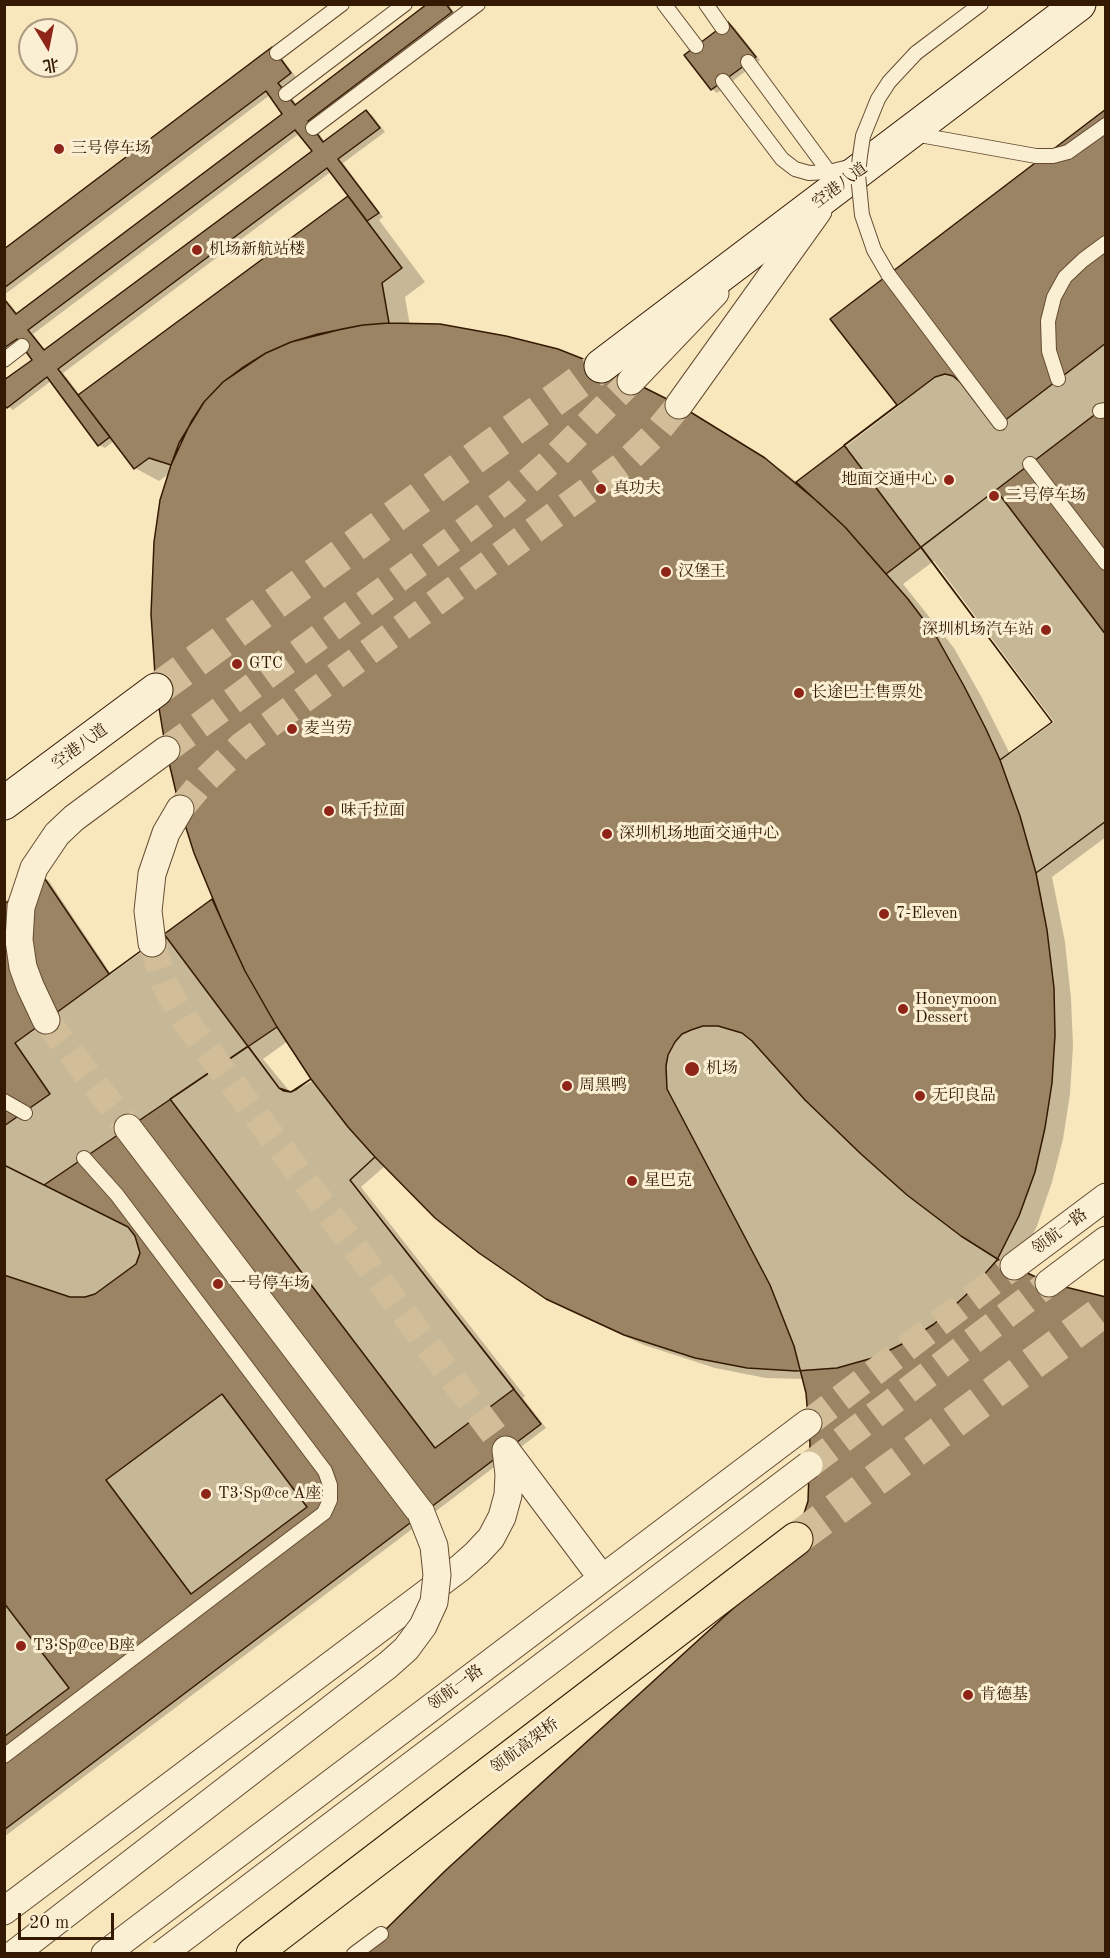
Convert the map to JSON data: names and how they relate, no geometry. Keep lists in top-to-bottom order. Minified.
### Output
{"streets":{"main road":["领航高架桥"],"street":["空港八道","领航一路"]},"places":["三号停车场","机场新航站楼","地面交通中心","真功夫","二号停车场","汉堡王","深圳机场汽车站","GTC","长途巴士售票处","麦当劳","味千拉面","深圳机场地面交通中心","7-Eleven","Honeymoon Dessert","机场","周黑鸭","无印良品","星巴克","一号停车场","T3·Sp@ce A座","T3·Sp@ce B座","肯德基"],"scale_bar":"20 m","north":"bottom"}
